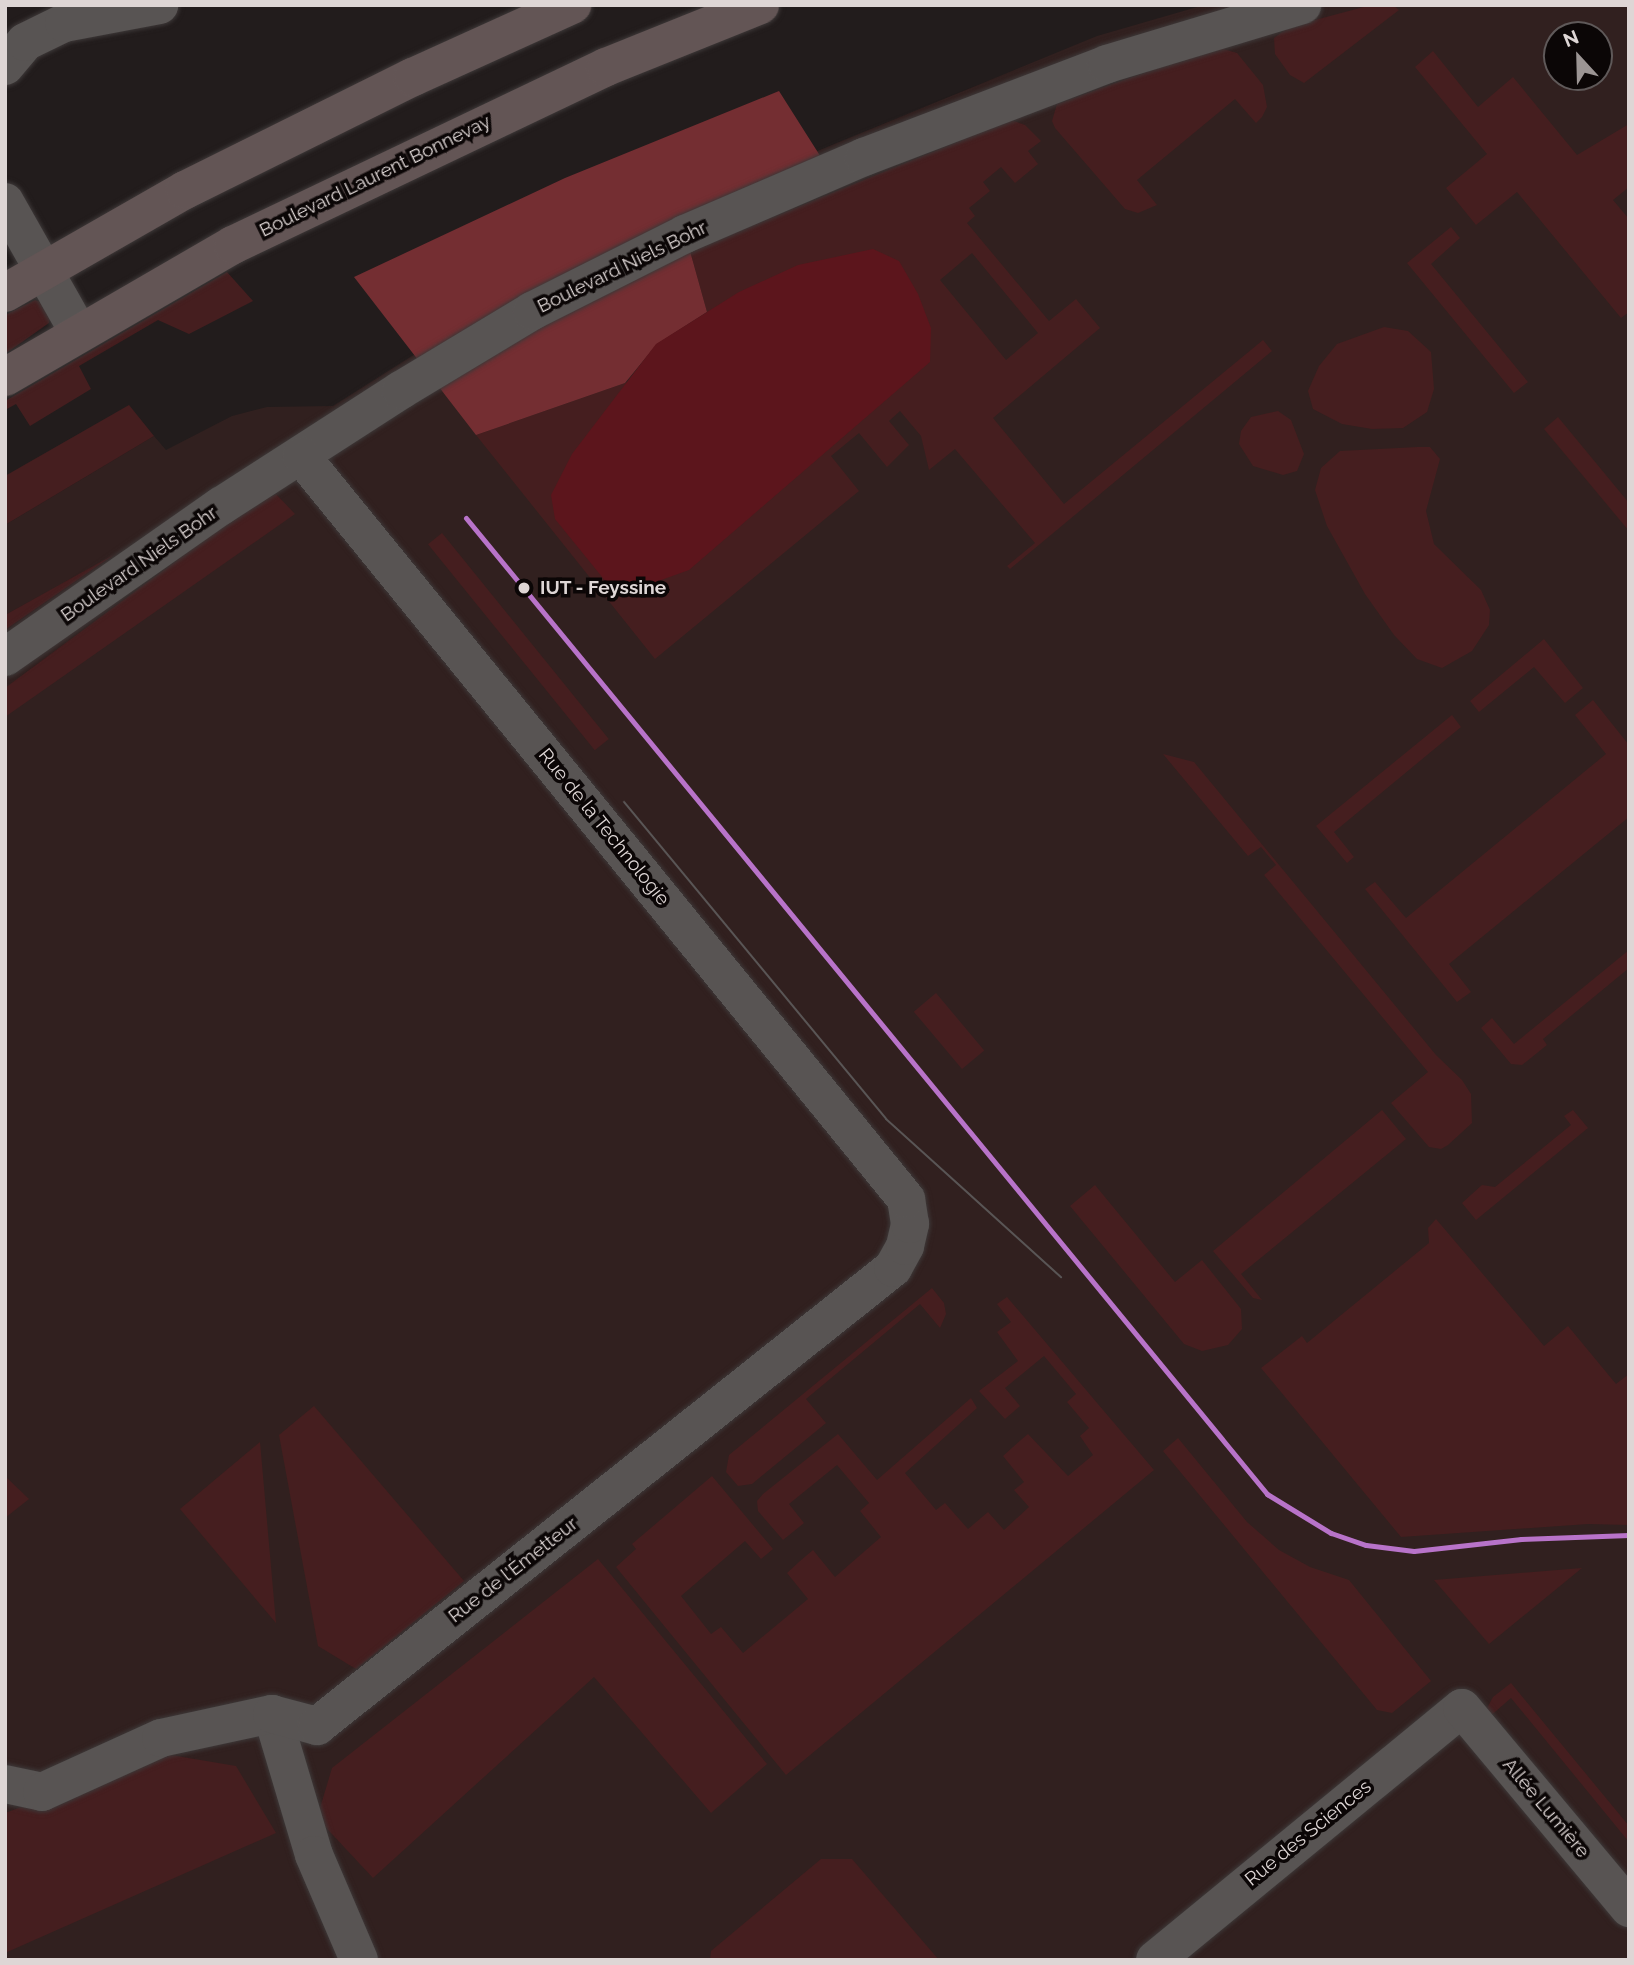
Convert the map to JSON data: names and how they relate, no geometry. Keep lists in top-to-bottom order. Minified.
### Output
{"streets":{"main road":["Boulevard Laurent Bonnevay"],"street":["Boulevard Niels Bohr","Rue de la Technologie","Rue de l'Émetteur","Allée Lumière","Rue des Sciences"]},"crossings":[["Boulevard Niels Bohr","Rue de la Technologie"],["Rue de la Technologie","Rue de l'Émetteur"],["Allée Lumière","Rue des Sciences"]],"places":["IUT - Feyssine"],"north":"top"}
